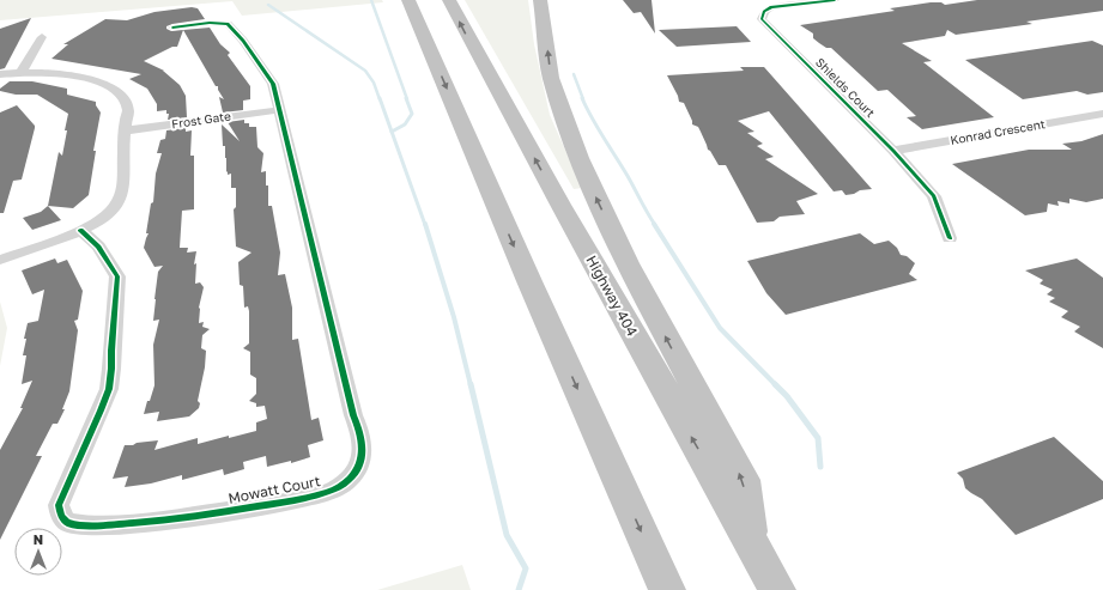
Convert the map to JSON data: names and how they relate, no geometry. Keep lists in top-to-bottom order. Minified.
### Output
{"streets":{"highway":["Highway 404"],"street":["Shields Court","Frost Gate","Konrad Crescent","Mowatt Court"]},"crossings":[["Shields Court","Konrad Crescent"],["Frost Gate","Mowatt Court"]],"north":"top"}
